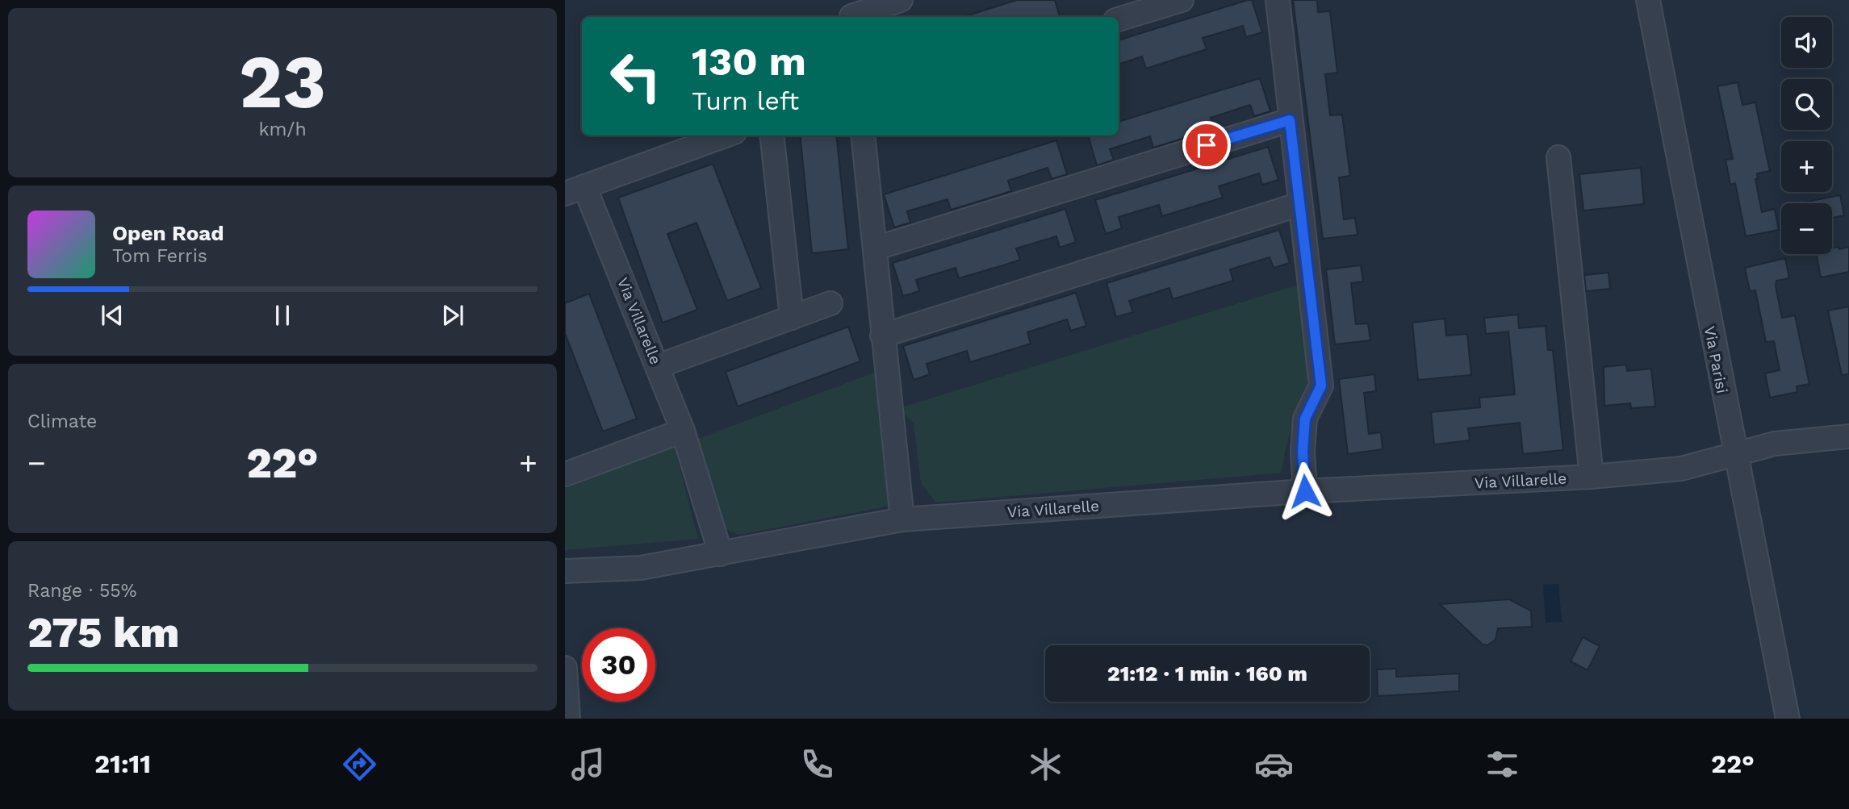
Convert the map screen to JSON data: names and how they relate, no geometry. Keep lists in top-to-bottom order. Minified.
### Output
{"streets":{"street":["Via Villarelle","Via Parisi"]},"crossings":[["Via Villarelle","Via Parisi"]],"page":{"tile":[["23","km/h"],"Climate",["Range · 55%","275 km"]],"map_buttons":["+","−"],"turn":["130 m","Turn left"],"song":["Open Road","Tom Ferris"],"heat":["−","22°","+"],"limit":"30","trip":"21:12 · 1 min · 160 m","tabs":["21:11","22°"]}}
